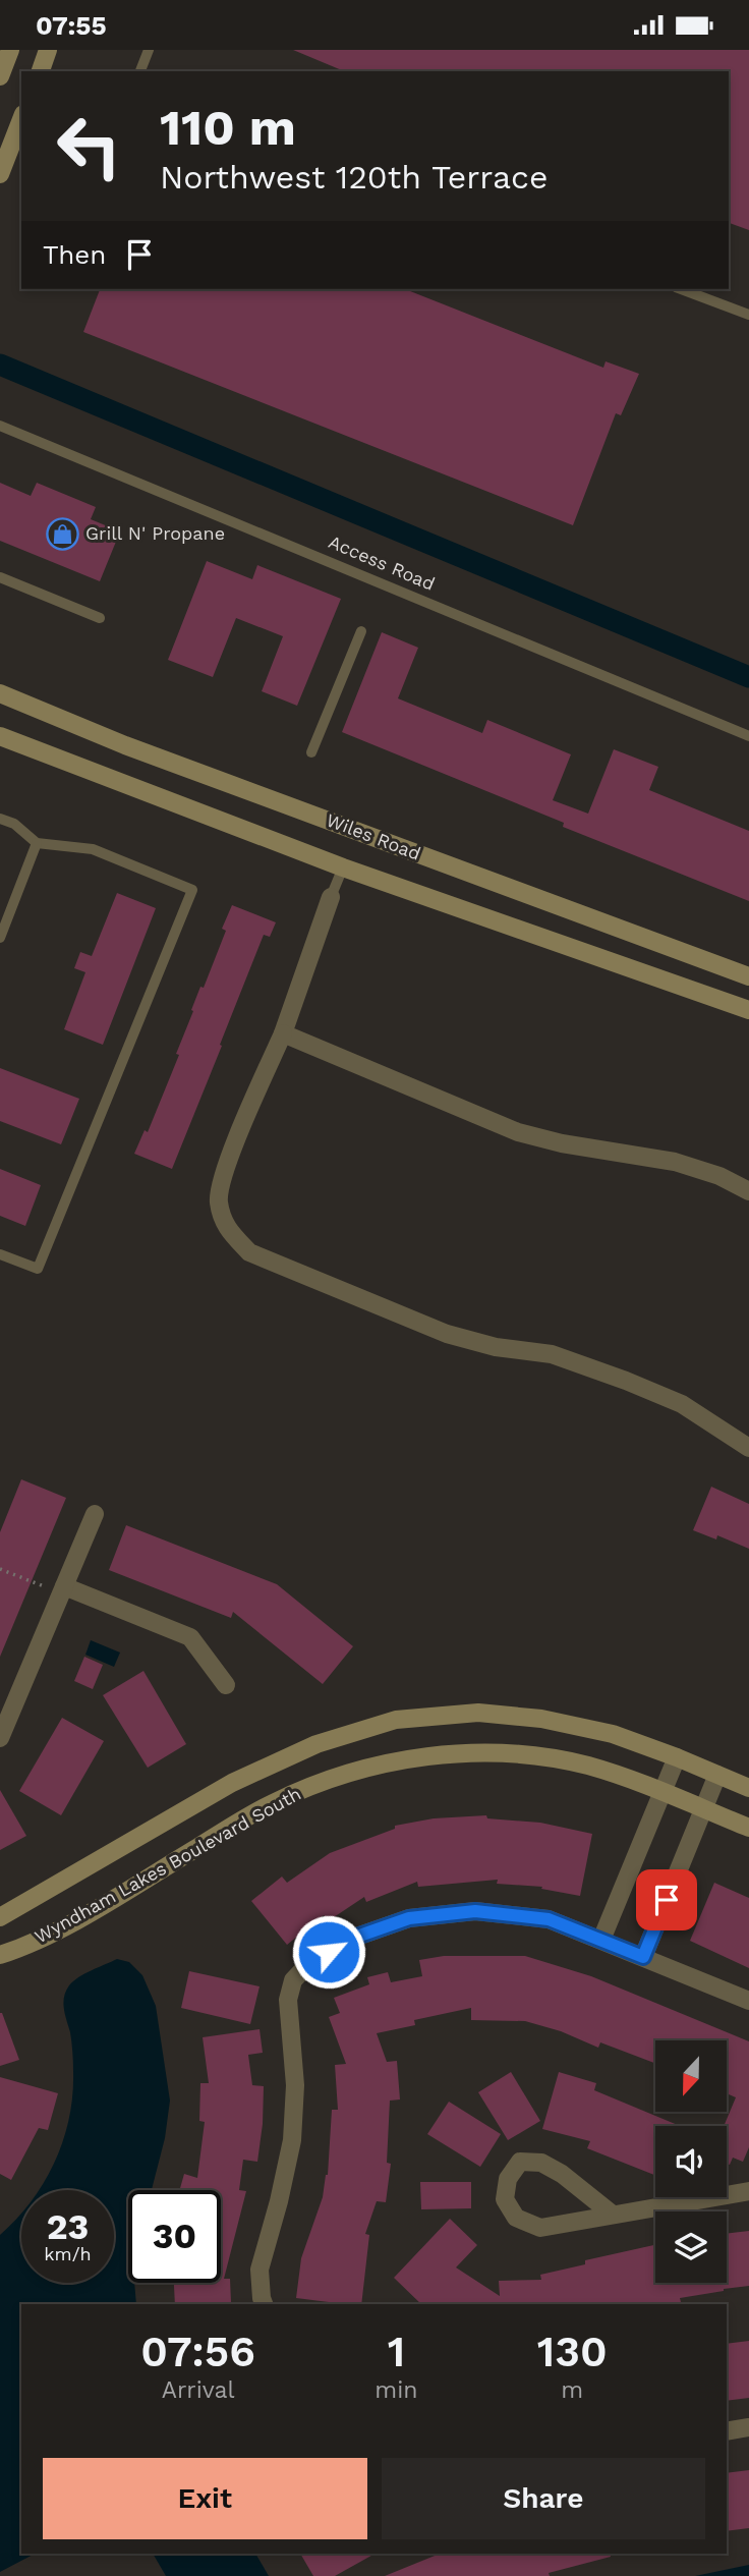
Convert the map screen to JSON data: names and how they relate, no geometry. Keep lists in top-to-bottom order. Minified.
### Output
{"streets":{"street":["Wiles Road","Wyndham Lakes Boulevard South"],"lane":["Access Road"]},"places":{"shop":["Grill N' Propane"]},"north":"bottom","page":{"status":"07:55","turn":["110 m","Northwest 120th Terrace"],"then":"Then","speed":"23 km/h","limit":"30","eta":["07:56","Arrival","1","min","130","m"],"buttons":["Exit","Share"]}}
